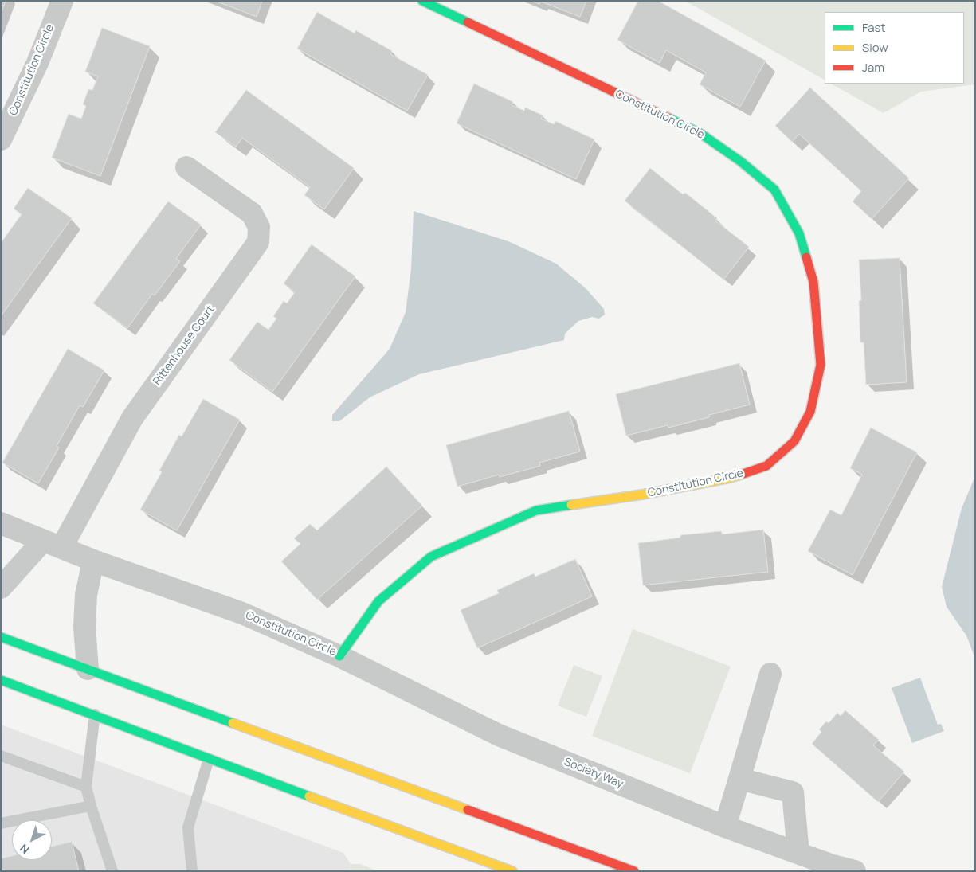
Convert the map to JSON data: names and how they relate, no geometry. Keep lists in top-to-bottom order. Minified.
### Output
{"streets":{"main road":["Constitution Circle"],"street":["Rittenhouse Court","Society Way"]},"crossings":[["Constitution Circle","Rittenhouse Court"],["Constitution Circle","Society Way"]],"legend":["Fast","Slow","Jam"],"north":"bottom left"}
